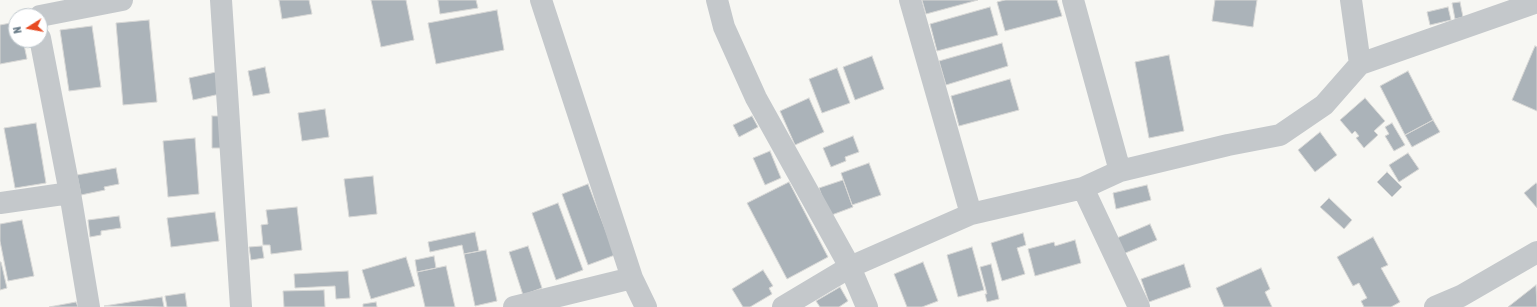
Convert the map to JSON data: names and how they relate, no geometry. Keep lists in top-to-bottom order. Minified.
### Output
{"north":"left"}
